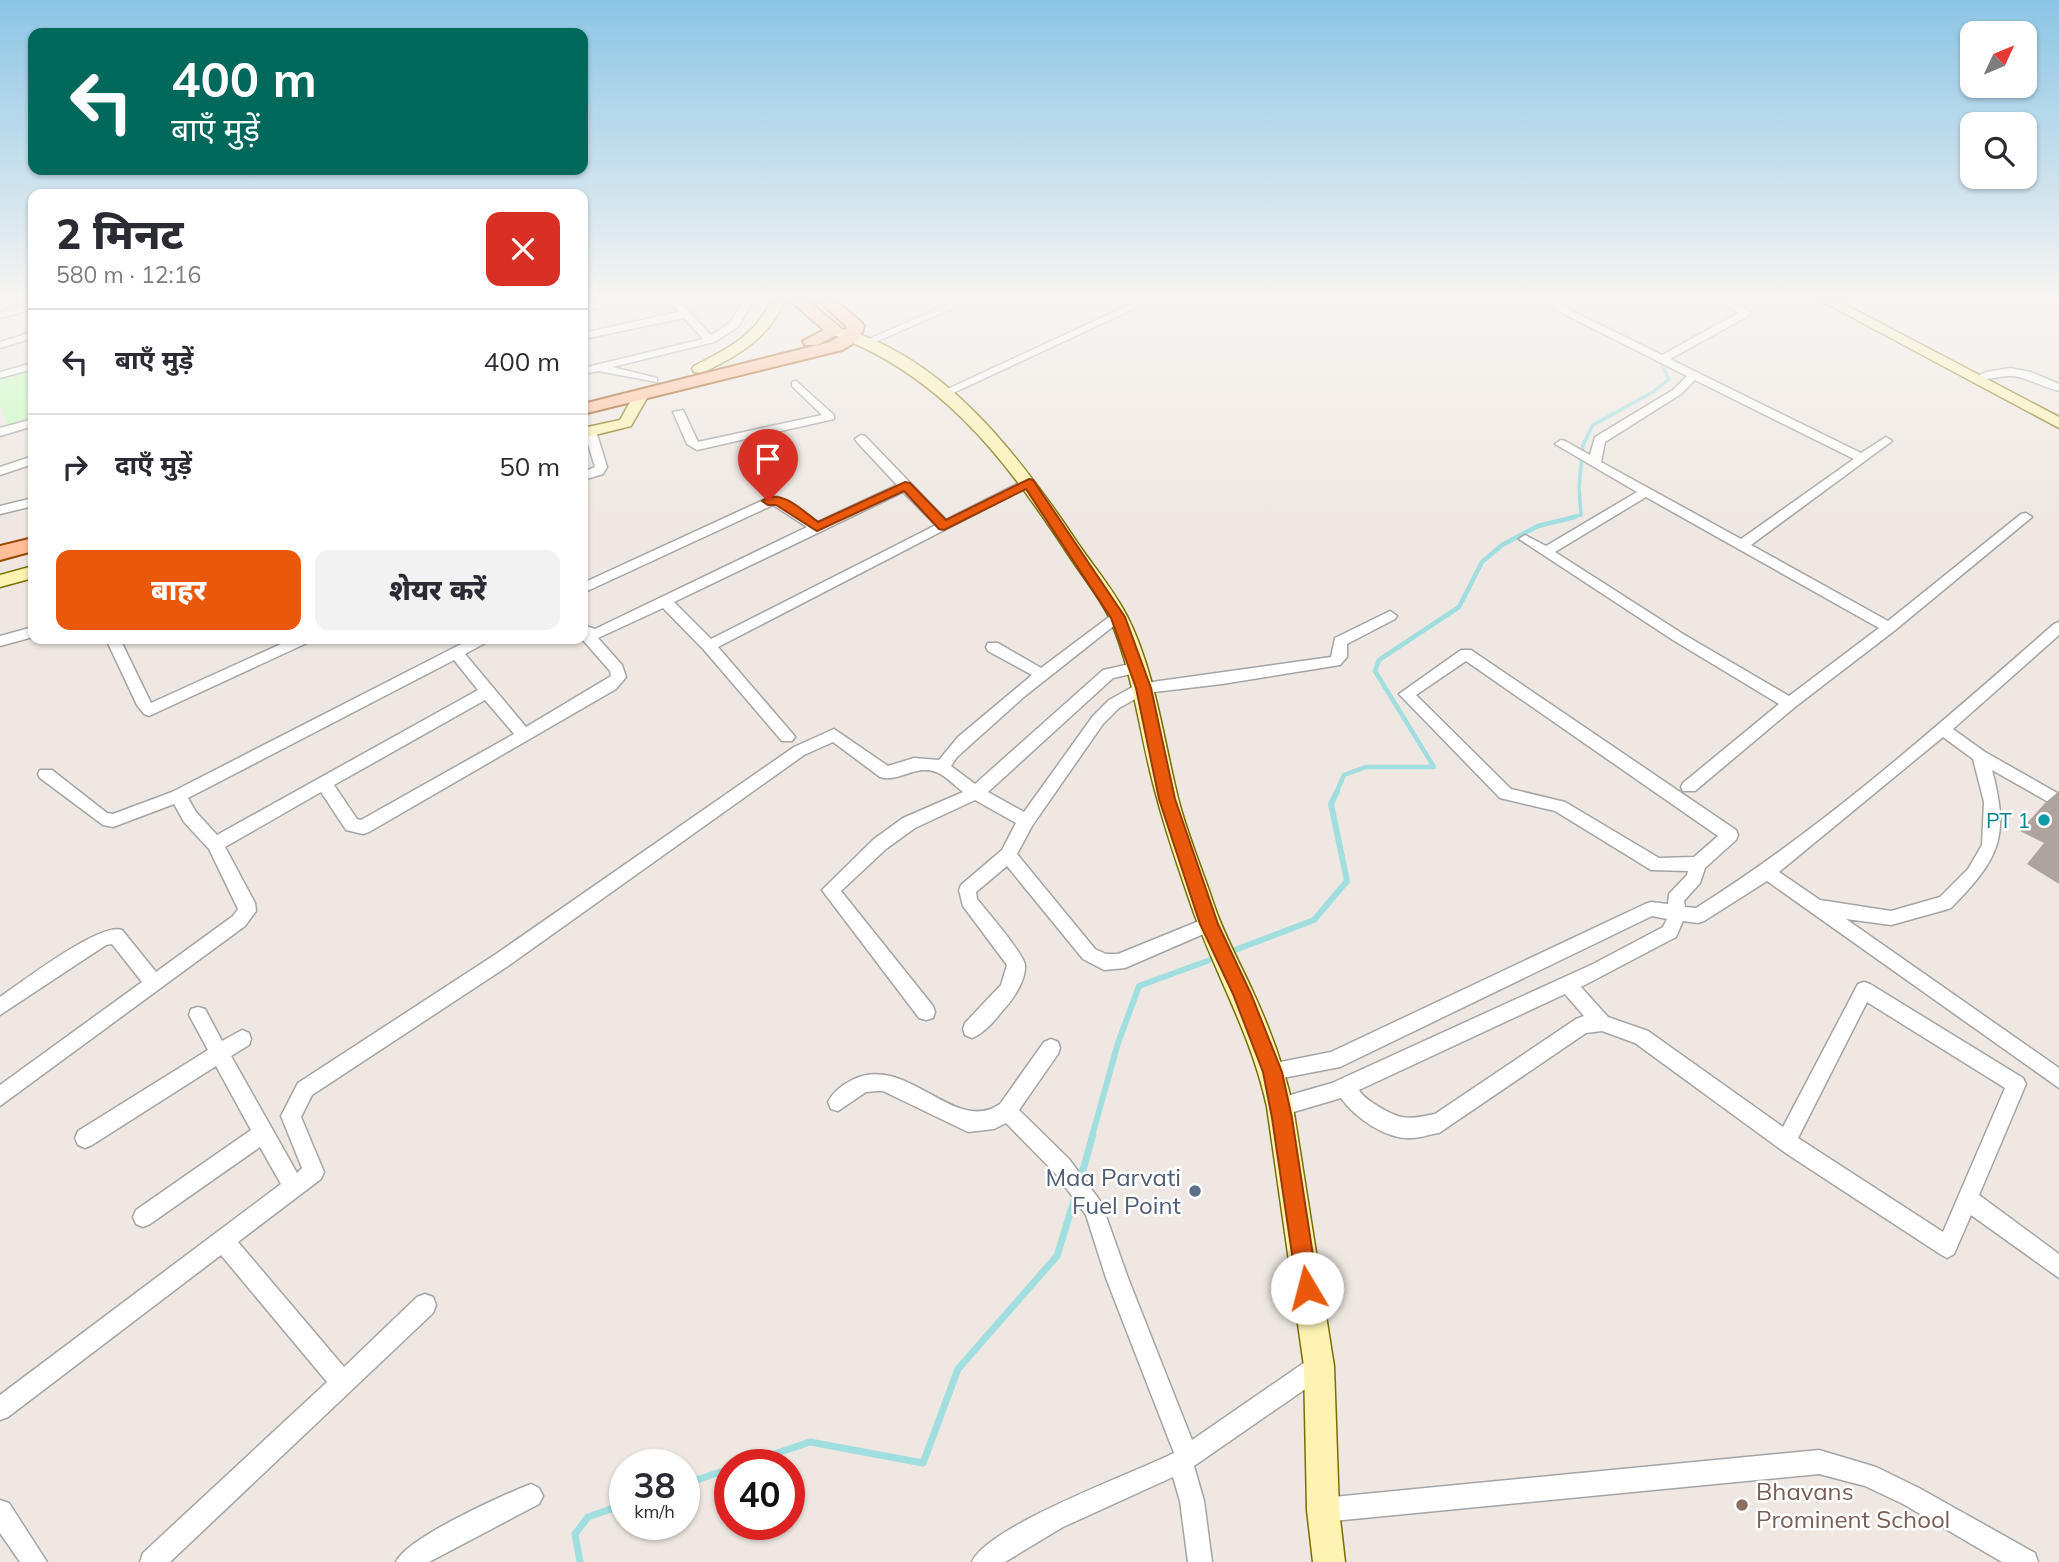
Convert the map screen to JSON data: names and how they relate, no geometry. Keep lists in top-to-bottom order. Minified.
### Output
{"places":["PT 1","Maa Parvati Fuel Point","Bhavans Prominent School"],"north":"top right","page":{"turn":["400 m","बाएँ मुड़ें"],"heading":["2 मिनट","580 m · 12:16"],"list":[{"name":"बाएँ मुड़ें","value":"400 m"},{"name":"दाएँ मुड़ें","value":"50 m"}],"buttons":["बाहर","शेयर करें"],"speed":"38 km/h","limit":"40"}}
